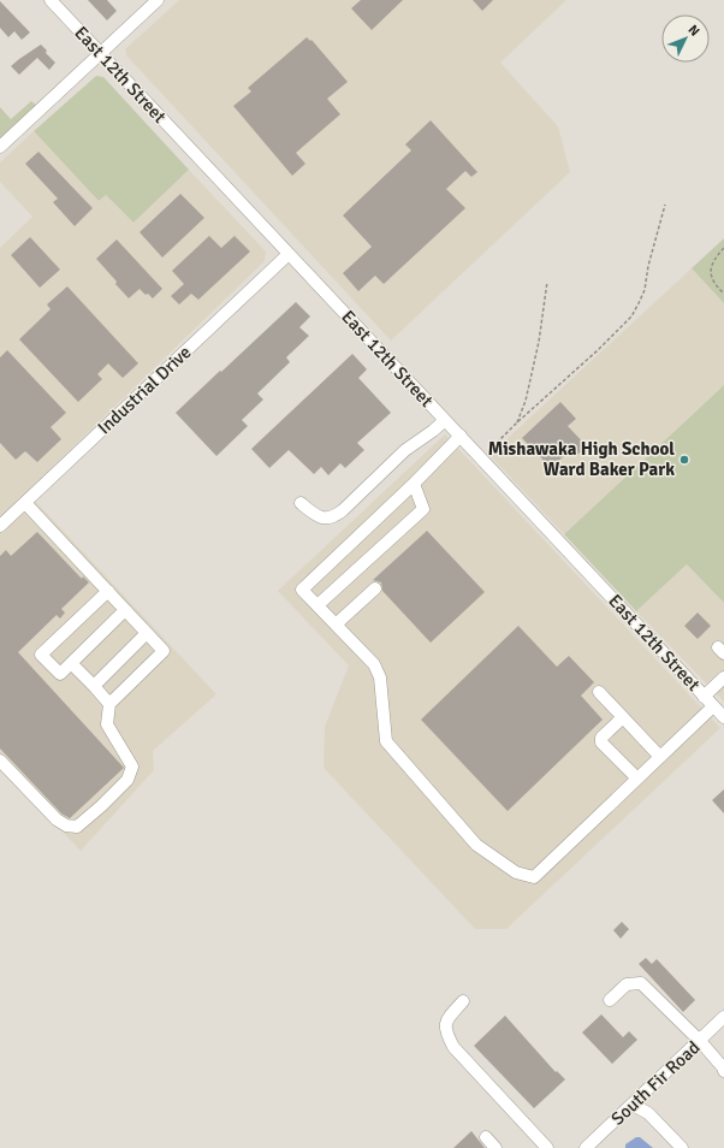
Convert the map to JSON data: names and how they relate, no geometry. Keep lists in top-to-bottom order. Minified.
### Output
{"streets":{"street":["East 12th Street","Industrial Drive","South Fir Road"]},"crossings":[["East 12th Street","Industrial Drive"]],"places":["Mishawaka High School Ward Baker Park"],"north":"top right"}
